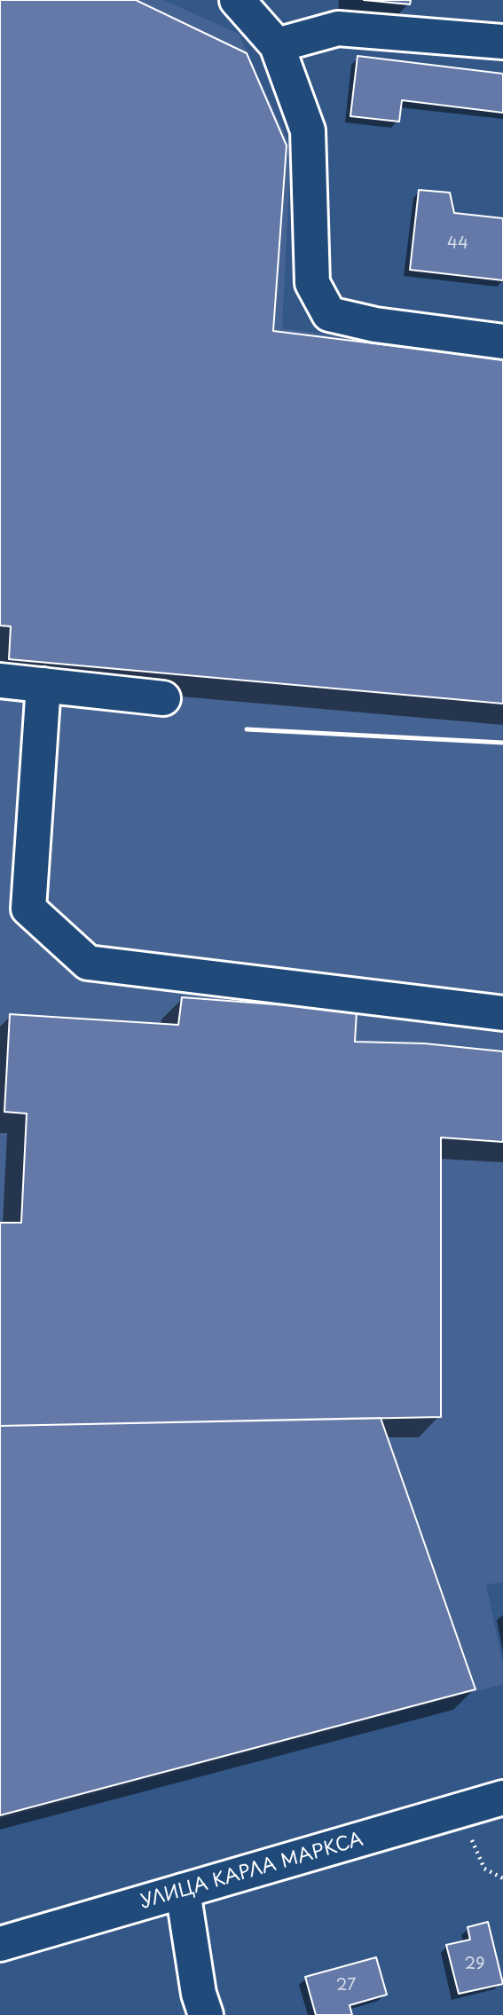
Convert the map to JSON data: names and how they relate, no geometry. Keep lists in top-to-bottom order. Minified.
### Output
{"streets":{"street":["УЛИЦА КАРЛА МАРКСА"]},"house_numbers":["44","29","27"]}
